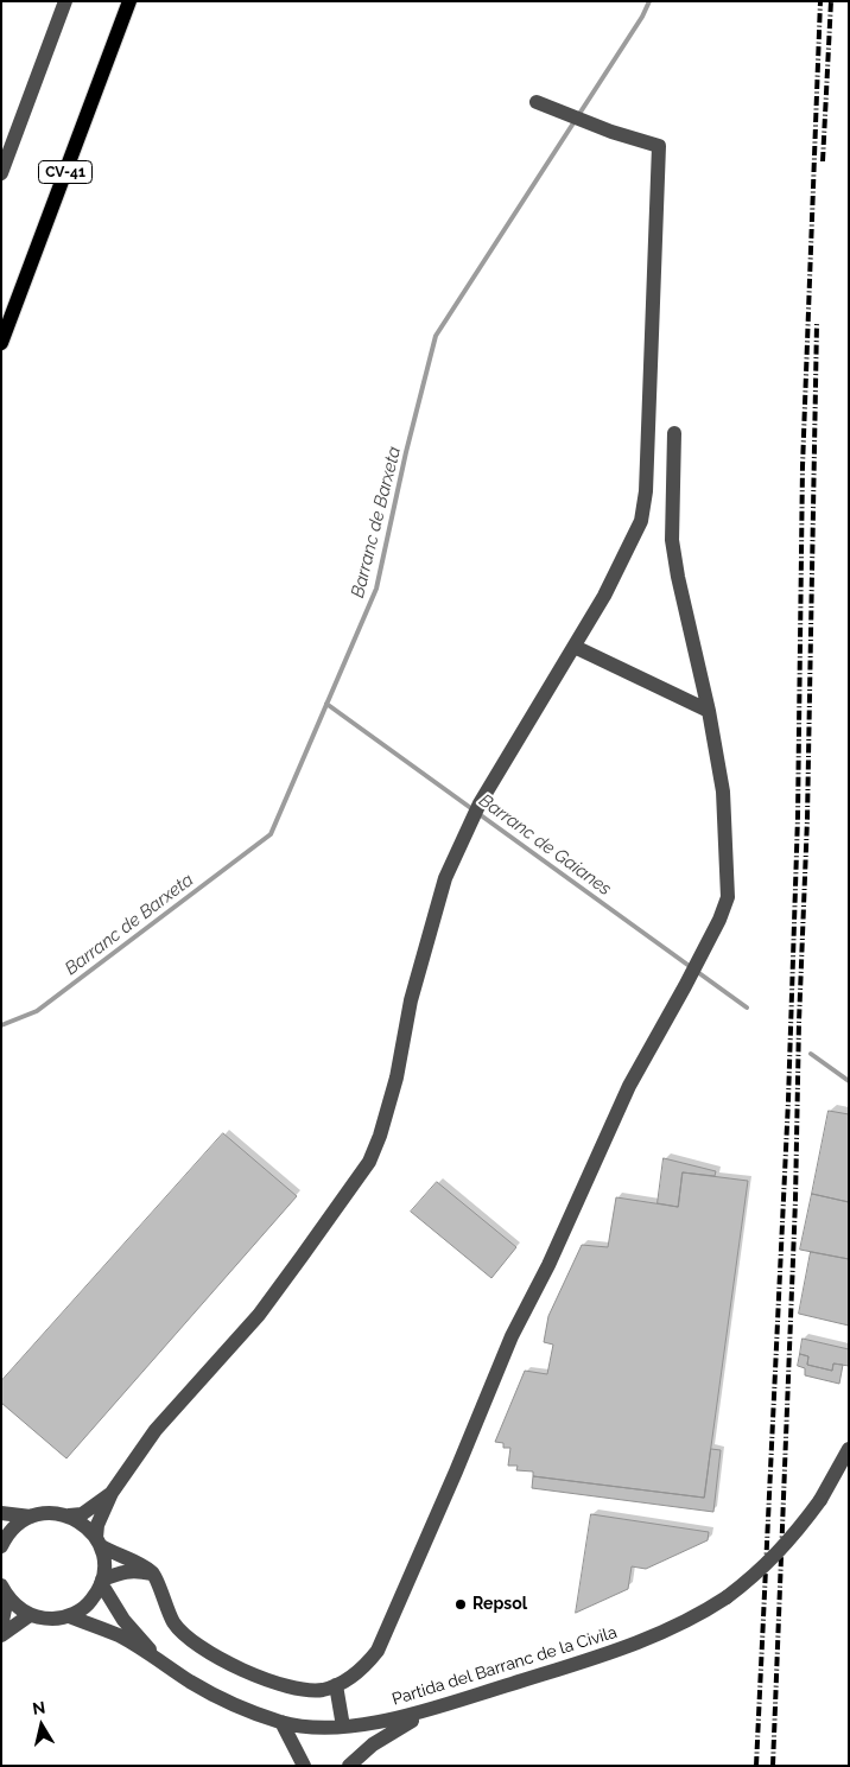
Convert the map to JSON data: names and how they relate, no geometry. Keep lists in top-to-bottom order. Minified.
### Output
{"streets":{"main road":["CV-41"],"street":["Partida del Barranc de la Civila"]},"water":["Barranc de Barxeta","Barranc de Gaianes"],"places":["Repsol"],"north":"top"}
